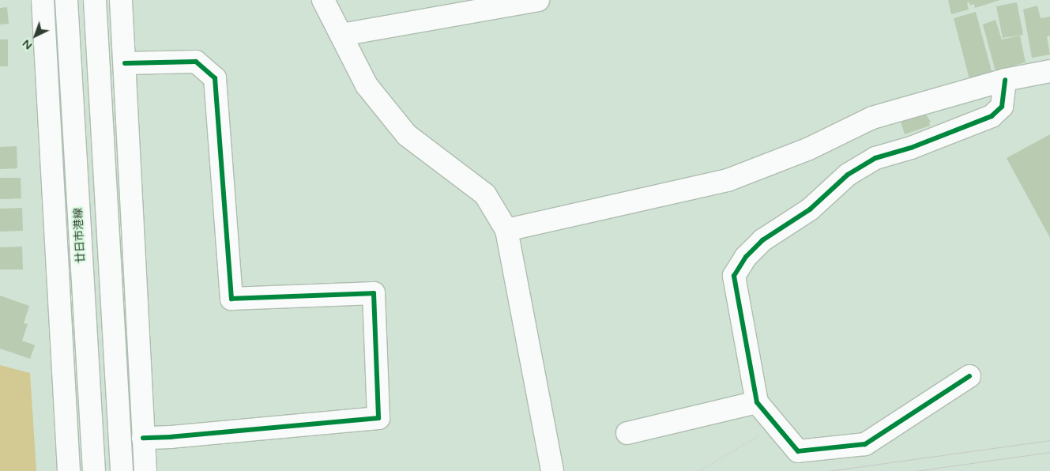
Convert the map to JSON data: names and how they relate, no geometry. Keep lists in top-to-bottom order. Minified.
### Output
{"streets":{"street":["廿日市港線"]},"north":"bottom left"}
